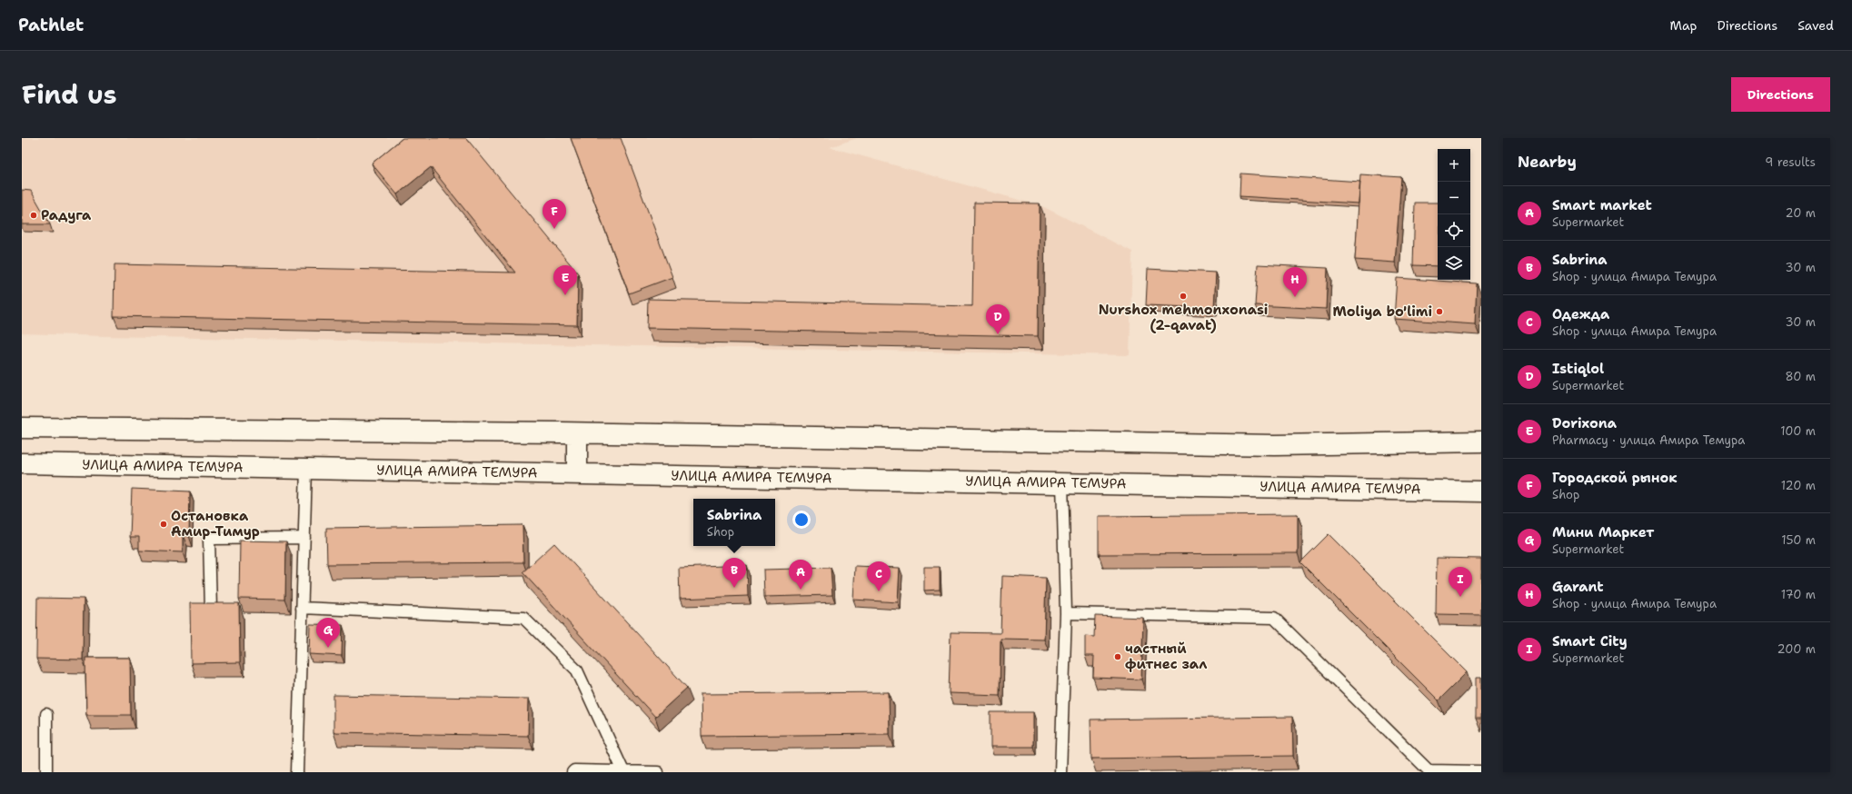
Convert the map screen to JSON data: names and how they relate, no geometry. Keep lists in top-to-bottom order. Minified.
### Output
{"streets":{"main road":["УЛИЦА АМИРА ТЕМУРА"]},"places":["Радуга","Nurshox mehmonxonasi (2-qavat)","Moliya bo'limi","Остановка Амир-Тимур","частный фитнес зал"],"page":{"header":"Pathlet","nav":["Map","Directions","Saved"],"title":"Find us","buttons":"Directions","heading":["Nearby","9 results"],"map_buttons":["+","−"],"list":[{"mark":"A","name":"Smart market","note":"Supermarket","value":"20 m"},{"mark":"B","name":"Sabrina","note":"Shop · улица Амира Темура","value":"30 m"},{"mark":"C","name":"Одежда","note":"Shop · улица Амира Темура","value":"30 m"},{"mark":"D","name":"Istiqlol","note":"Supermarket","value":"80 m"},{"mark":"E","name":"Dorixona","note":"Pharmacy · улица Амира Темура","value":"100 m"},{"mark":"F","name":"Городской рынок","note":"Shop","value":"120 m"},{"mark":"G","name":"Мини Маркет","note":"Supermarket","value":"150 m"},{"mark":"H","name":"Garant","note":"Shop · улица Амира Темура","value":"170 m"},{"mark":"I","name":"Smart City","note":"Supermarket","value":"200 m"}],"pins":["F","E","H","D","B","A","C","I","G"],"popup":["Sabrina","Shop"]}}
